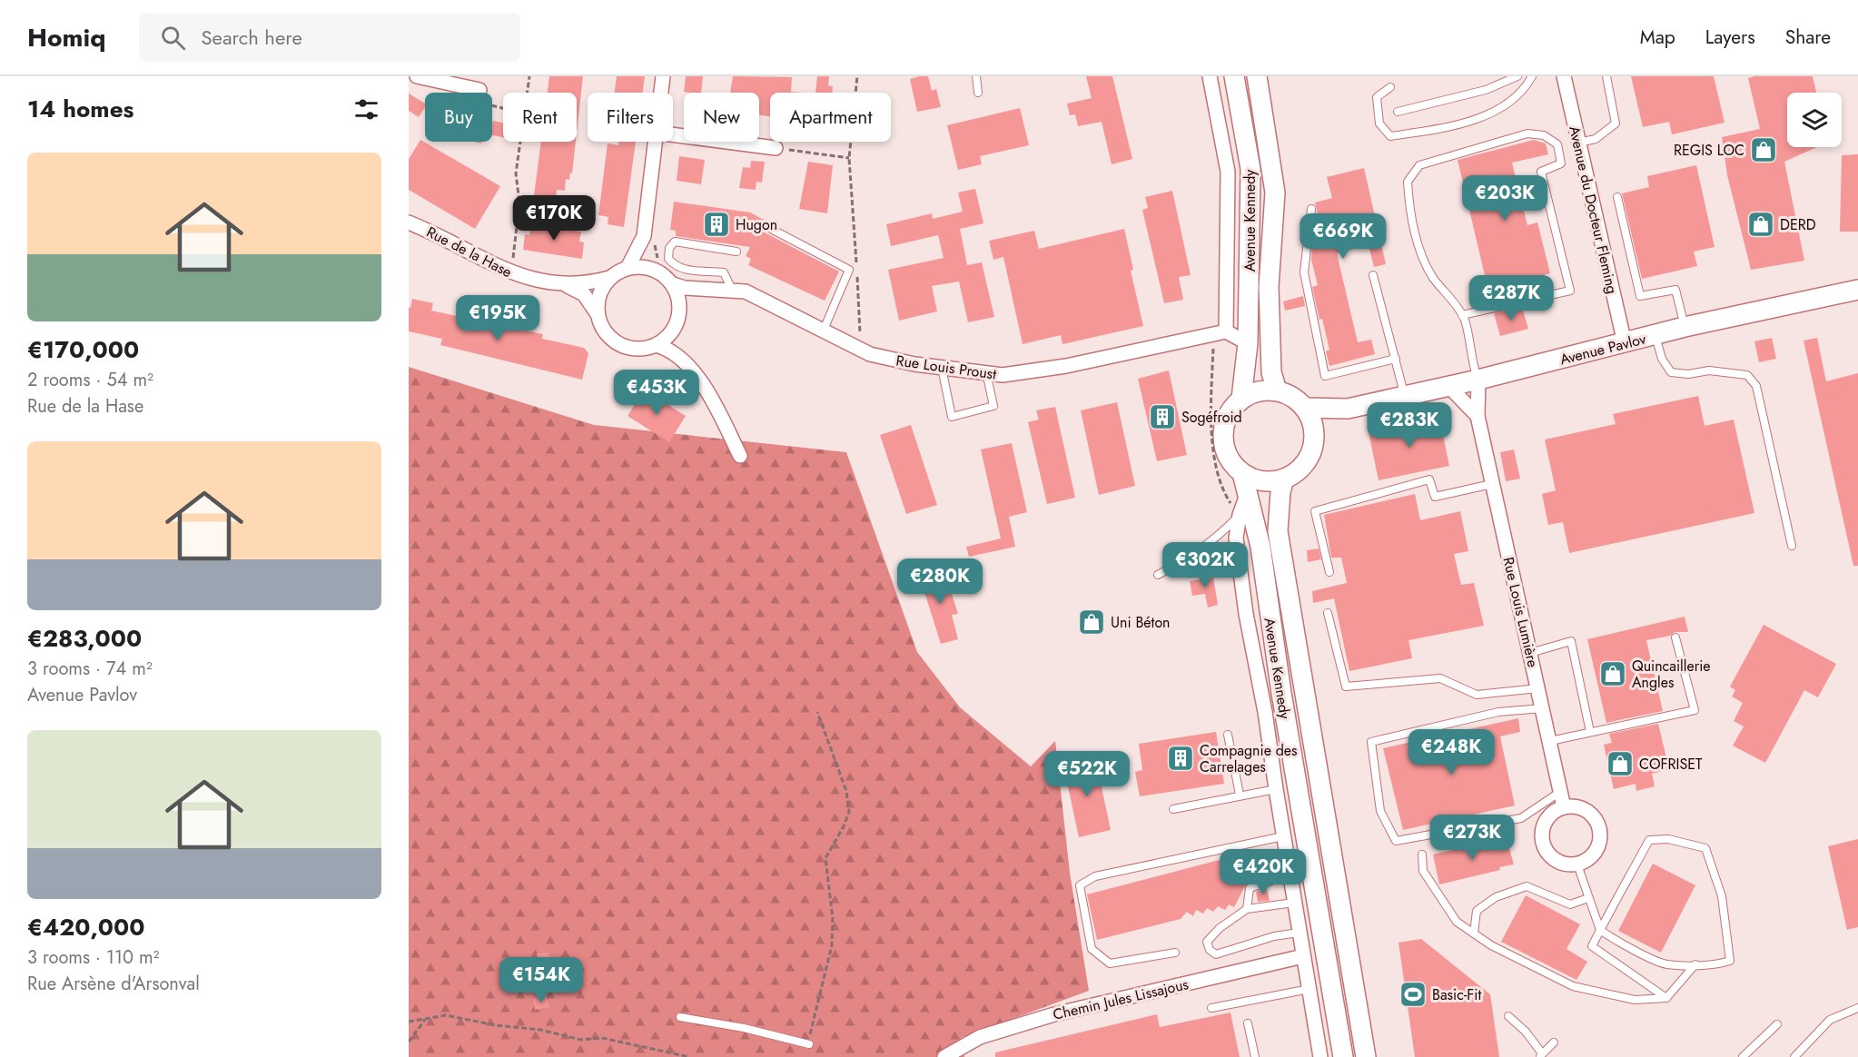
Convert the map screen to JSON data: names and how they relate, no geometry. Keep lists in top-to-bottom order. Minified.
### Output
{"streets":{"main road":["Avenue Kennedy","Avenue Pavlov"],"street":["Avenue du Docteur Fleming","Rue de la Hase","Rue Louis Proust","Rue Louis Lumière","Chemin Jules Lissajous"]},"crossings":[["Avenue du Docteur Fleming","Avenue Pavlov"],["Avenue Kennedy","Avenue Pavlov"],["Avenue Pavlov","Rue Louis Lumière"]],"places":{"shop":["REGIS LOC","DERD","Uni Béton","Quincaillerie Angles","COFRISET"],"building":["Hugon","Sogéfroid","Compagnie des Carrelages"],"sports":["Basic-Fit"]},"page":{"header":"Homiq","search":"Search here","nav":["Map","Layers","Share"],"heading":"14 homes","chip":["Buy","Rent","Filters","New","Apartment"],"list":[{"name":"€170,000","note":"2 rooms · 54 m² · Rue de la Hase"},{"name":"€283,000","note":"3 rooms · 74 m² · Avenue Pavlov"},{"name":"€420,000","note":"3 rooms · 110 m² · Rue Arsène d'Arsonval"}],"price":["€203K","€170K","€669K","€287K","€195K","€453K","€283K","€302K","€280K","€248K","€522K","€273K","€420K","€154K"]}}
